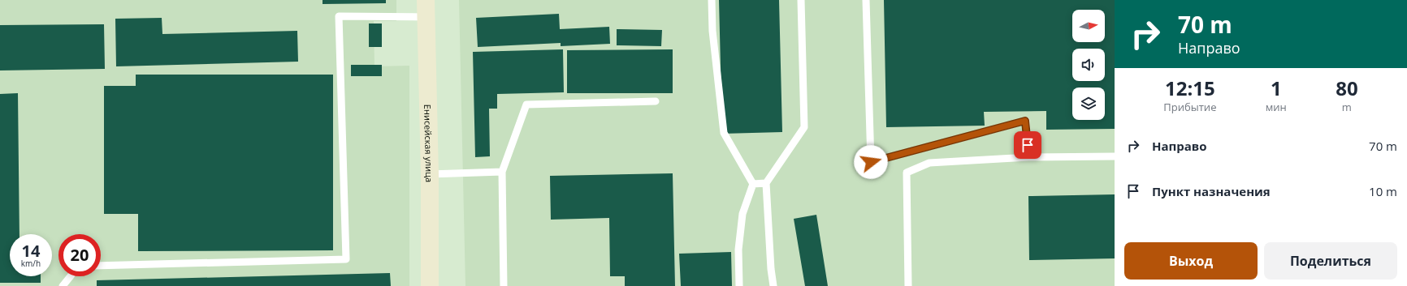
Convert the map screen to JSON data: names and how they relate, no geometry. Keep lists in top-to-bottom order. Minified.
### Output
{"streets":{"street":["Енисейская улица"]},"north":"right","page":{"turn":["70 m","Направо"],"eta":["12:15","Прибытие","1","мин","80","m"],"list":[{"name":"Направо","value":"70 m"},{"name":"Пункт назначения","value":"10 m"}],"speed":"14 km/h","limit":"20","buttons":["Выход","Поделиться"]}}
